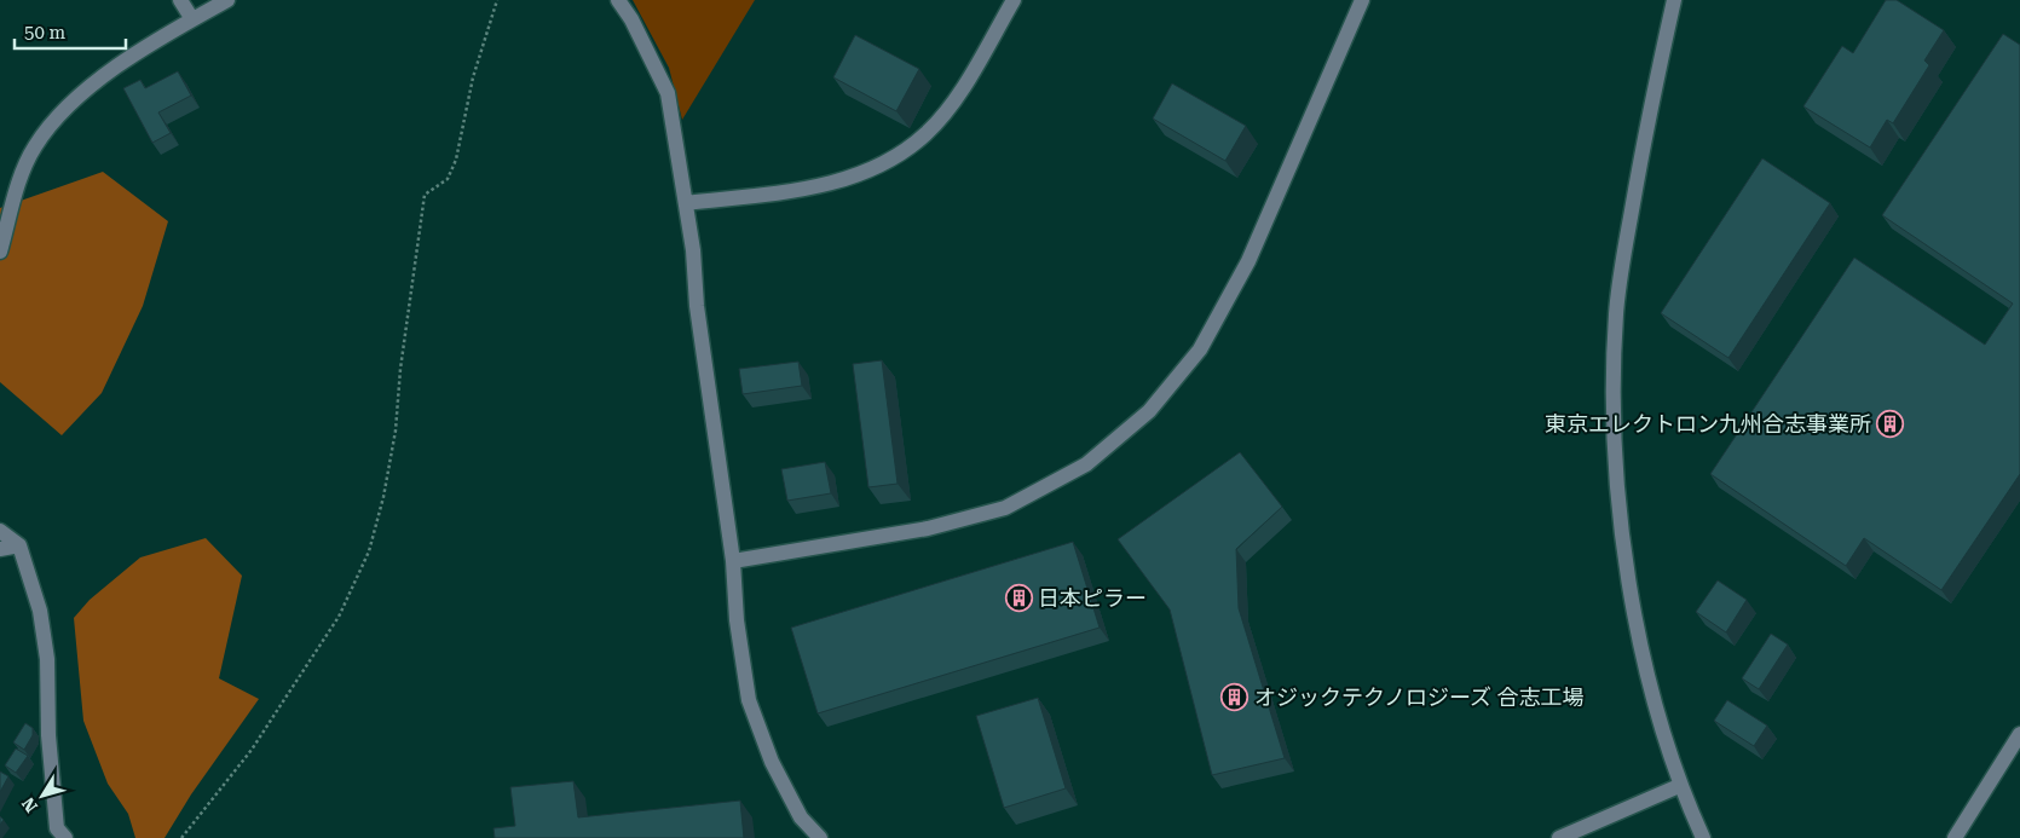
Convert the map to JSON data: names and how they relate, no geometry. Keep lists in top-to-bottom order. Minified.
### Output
{"places":{"building":["東京エレクトロン九州合志事業所","日本ピラー","オジックテクノロジーズ 合志工場"]},"scale_bar":"50 m","north":"bottom left"}
